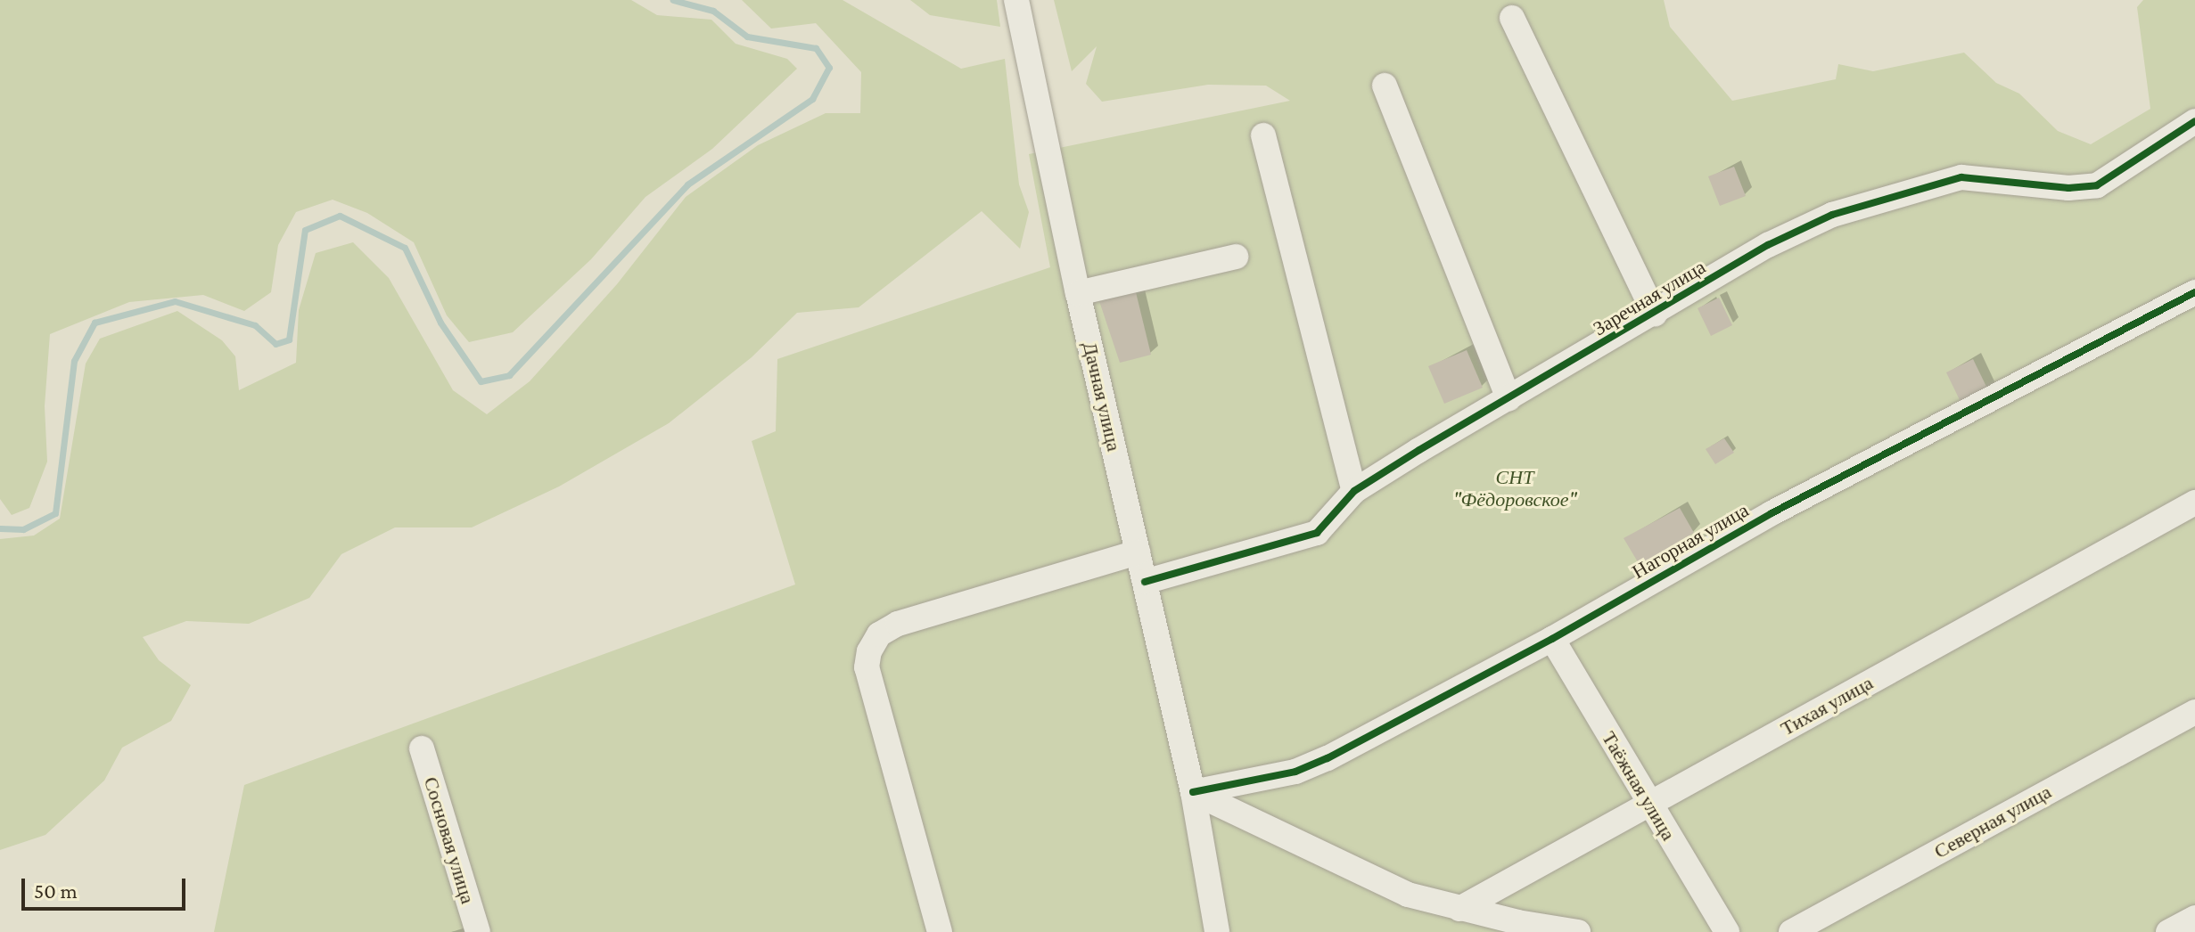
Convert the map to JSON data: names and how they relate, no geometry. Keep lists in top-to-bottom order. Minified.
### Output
{"streets":{"street":["Заречная улица","Дачная улица","Нагорная улица","Тихая улица","Таёжная улица","Северная улица","Сосновая улица"]},"crossings":[["Заречная улица","Дачная улица"],["Дачная улица","Нагорная улица"],["Нагорная улица","Таёжная улица"],["Тихая улица","Таёжная улица"]],"parks":["СНТ \"Фёдоровское\""],"scale_bar":"50 m"}
